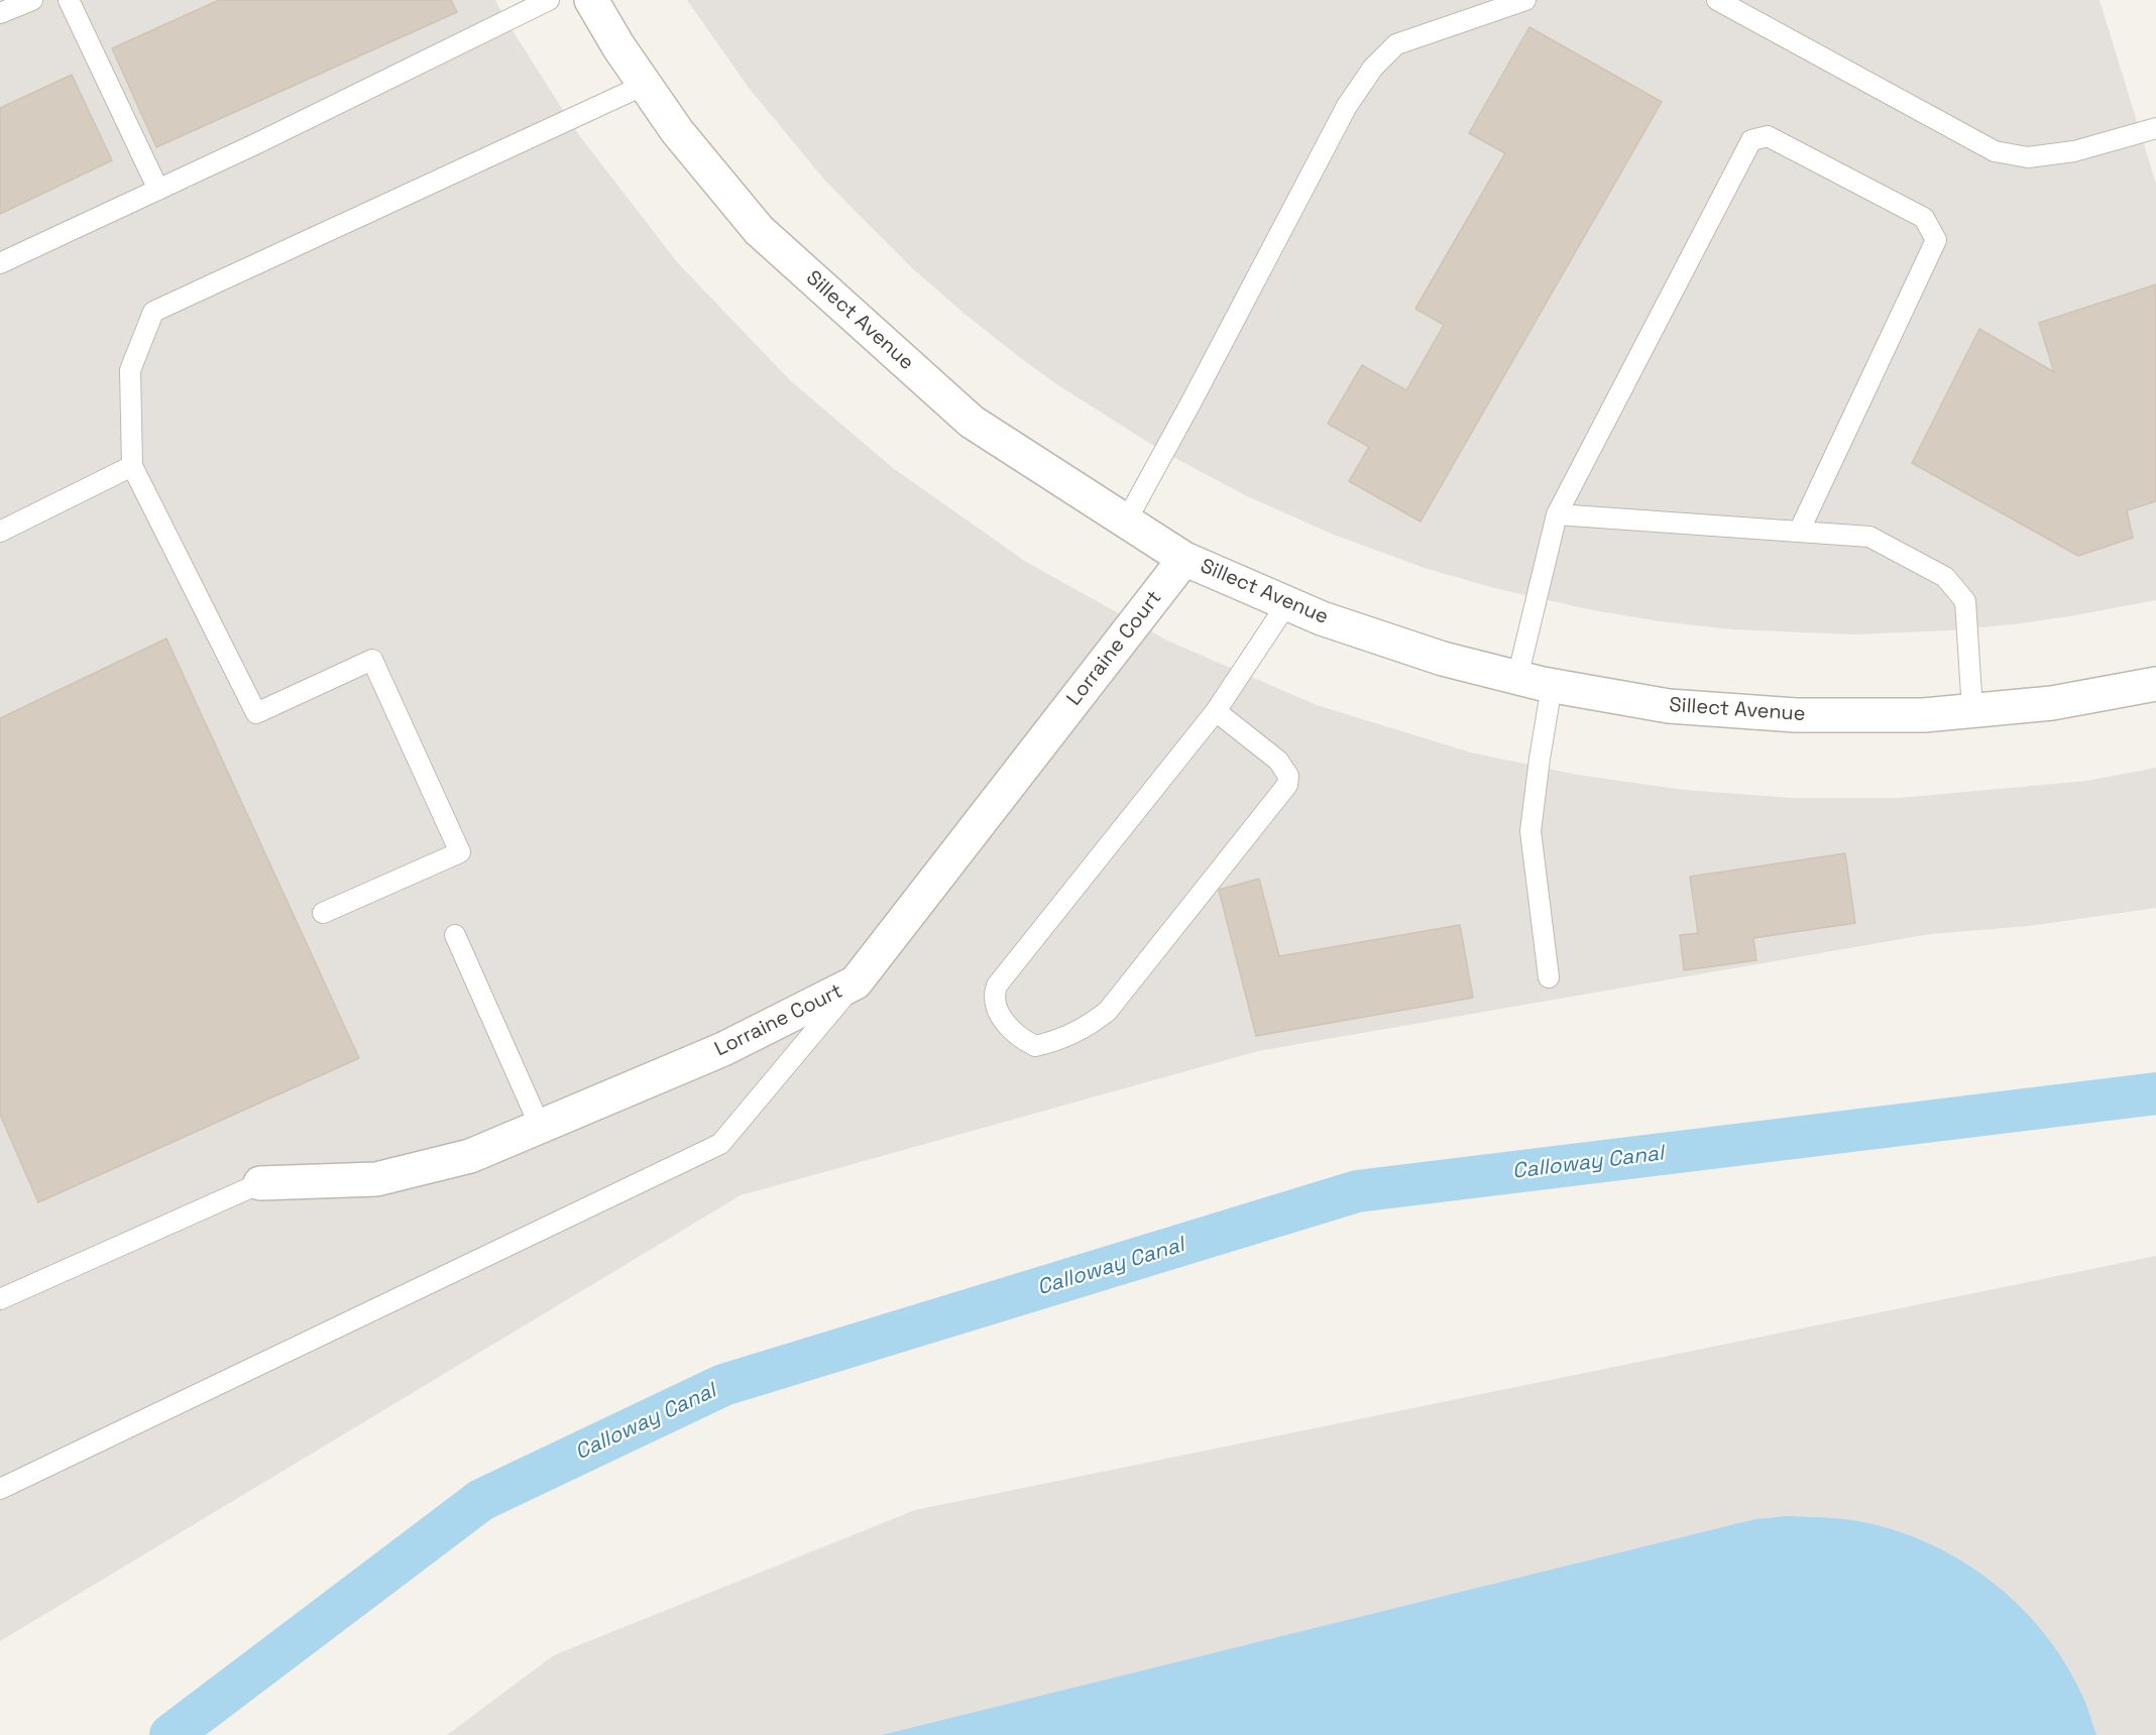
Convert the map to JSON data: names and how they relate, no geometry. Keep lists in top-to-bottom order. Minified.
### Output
{"streets":{"street":["Sillect Avenue","Lorraine Court"]},"crossings":[["Sillect Avenue","Lorraine Court"]],"water":["Calloway Canal"]}
